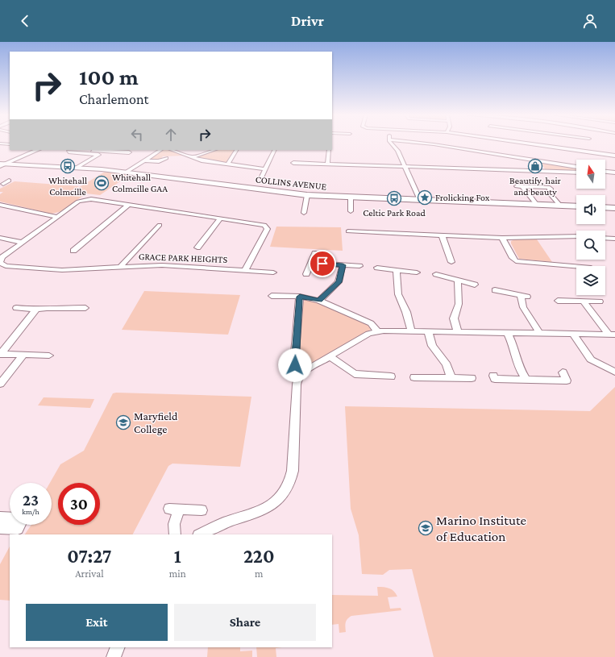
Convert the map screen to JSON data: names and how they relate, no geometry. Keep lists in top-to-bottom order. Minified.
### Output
{"streets":{"main road":["COLLINS AVENUE"],"street":["GRACE PARK HEIGHTS"]},"places":{"bus stop":["Whitehall Colmcille","Celtic Park Road"],"shop":["Beautify, hair and beauty"],"sports":["Whitehall Colmcille GAA"],"place":["Frolicking Fox"],"school or university":["Maryfield College","Marino Institute of Education"]},"north":"top","page":{"header":"Drivr","turn":["100 m","Charlemont"],"speed":"23 km/h","limit":"30","eta":["07:27","Arrival","1","min","220","m"],"buttons":["Exit","Share"]}}
